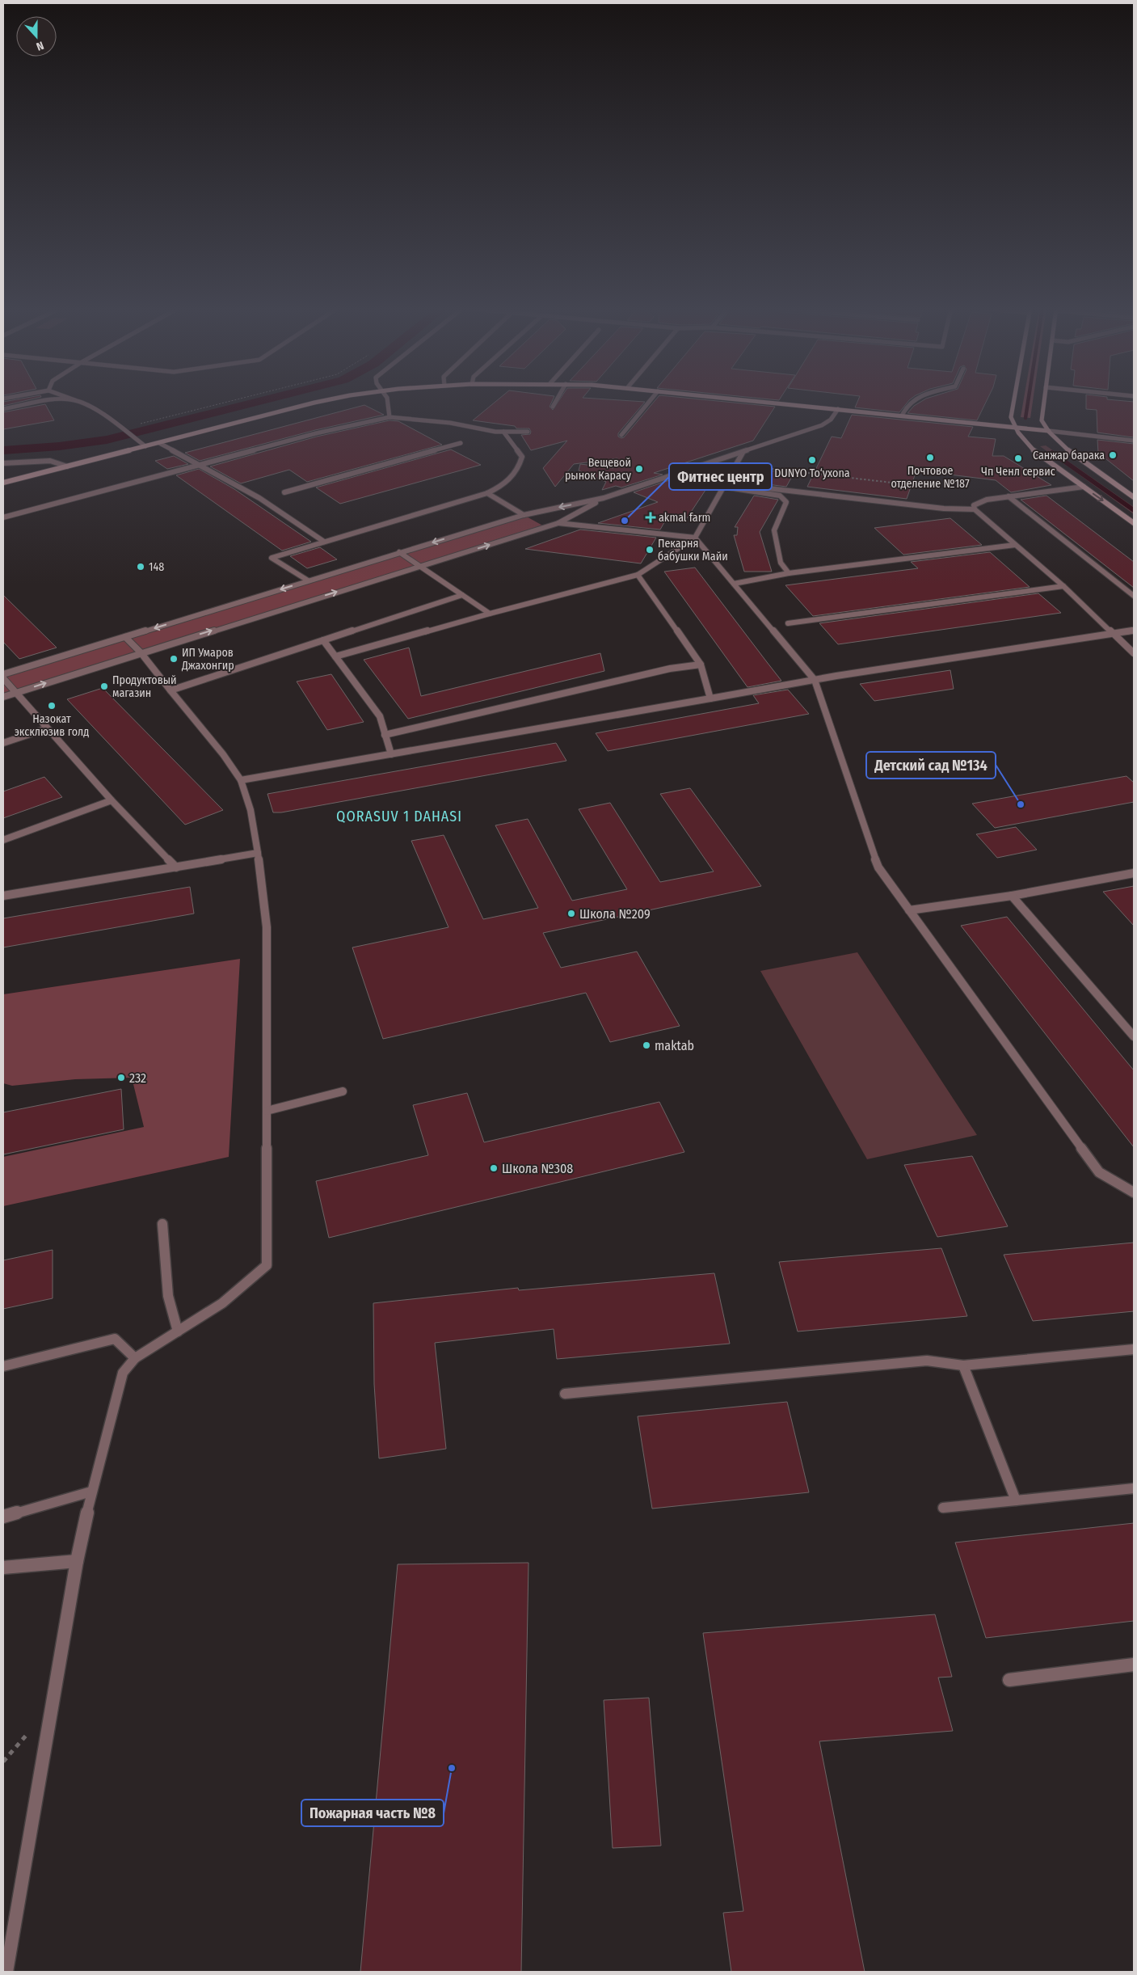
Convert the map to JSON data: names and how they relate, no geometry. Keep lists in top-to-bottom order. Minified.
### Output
{"districts":["QORASUV 1 DAHASI"],"places":{"other":["Санжар барака","Почтовое отделение №187","Чп Ченл сервис","DUNYO To‘yxona","Вещевой рынок Карасу","Фитнес центр","Пекарня бабушки Майи","148","ИП Умаров Джахонгир","Продуктовый магазин","Назокат эксклюзив голд","Детский сад №134","Школа №209","maktab","232","Школа №308","Пожарная часть №8"],"health":["akmal farm"]},"north":"bottom"}
